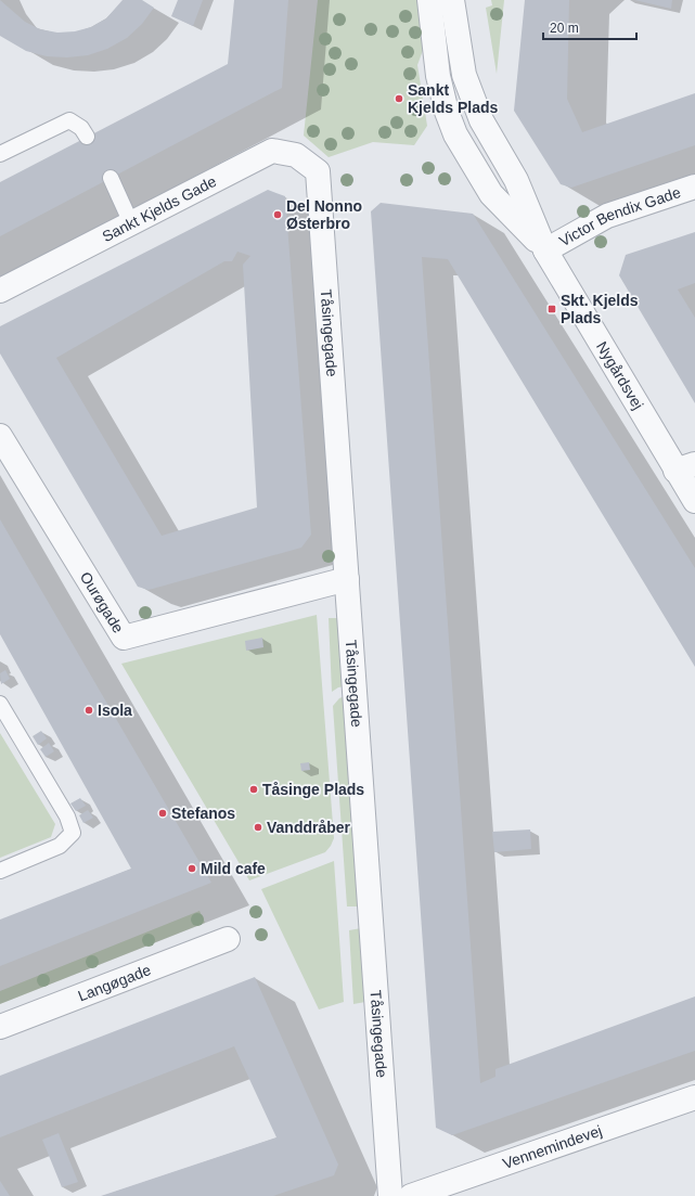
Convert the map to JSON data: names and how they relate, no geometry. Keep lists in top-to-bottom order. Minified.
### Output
{"streets":{"street":["Sankt Kjelds Gade","Victor Bendix Gade","Tåsingegade","Nygårdsvej","Ourøgade","Langøgade","Vennemindevej"]},"crossings":[["Sankt Kjelds Gade","Tåsingegade"],["Victor Bendix Gade","Nygårdsvej"],["Tåsingegade","Ourøgade"]],"places":{"other":["Sankt Kjelds Plads","Del Nonno Østerbro","Isola","Tåsinge Plads","Stefanos","Vanddråber","Mild cafe"],"transit":["Skt. Kjelds Plads"]},"scale_bar":"20 m"}
